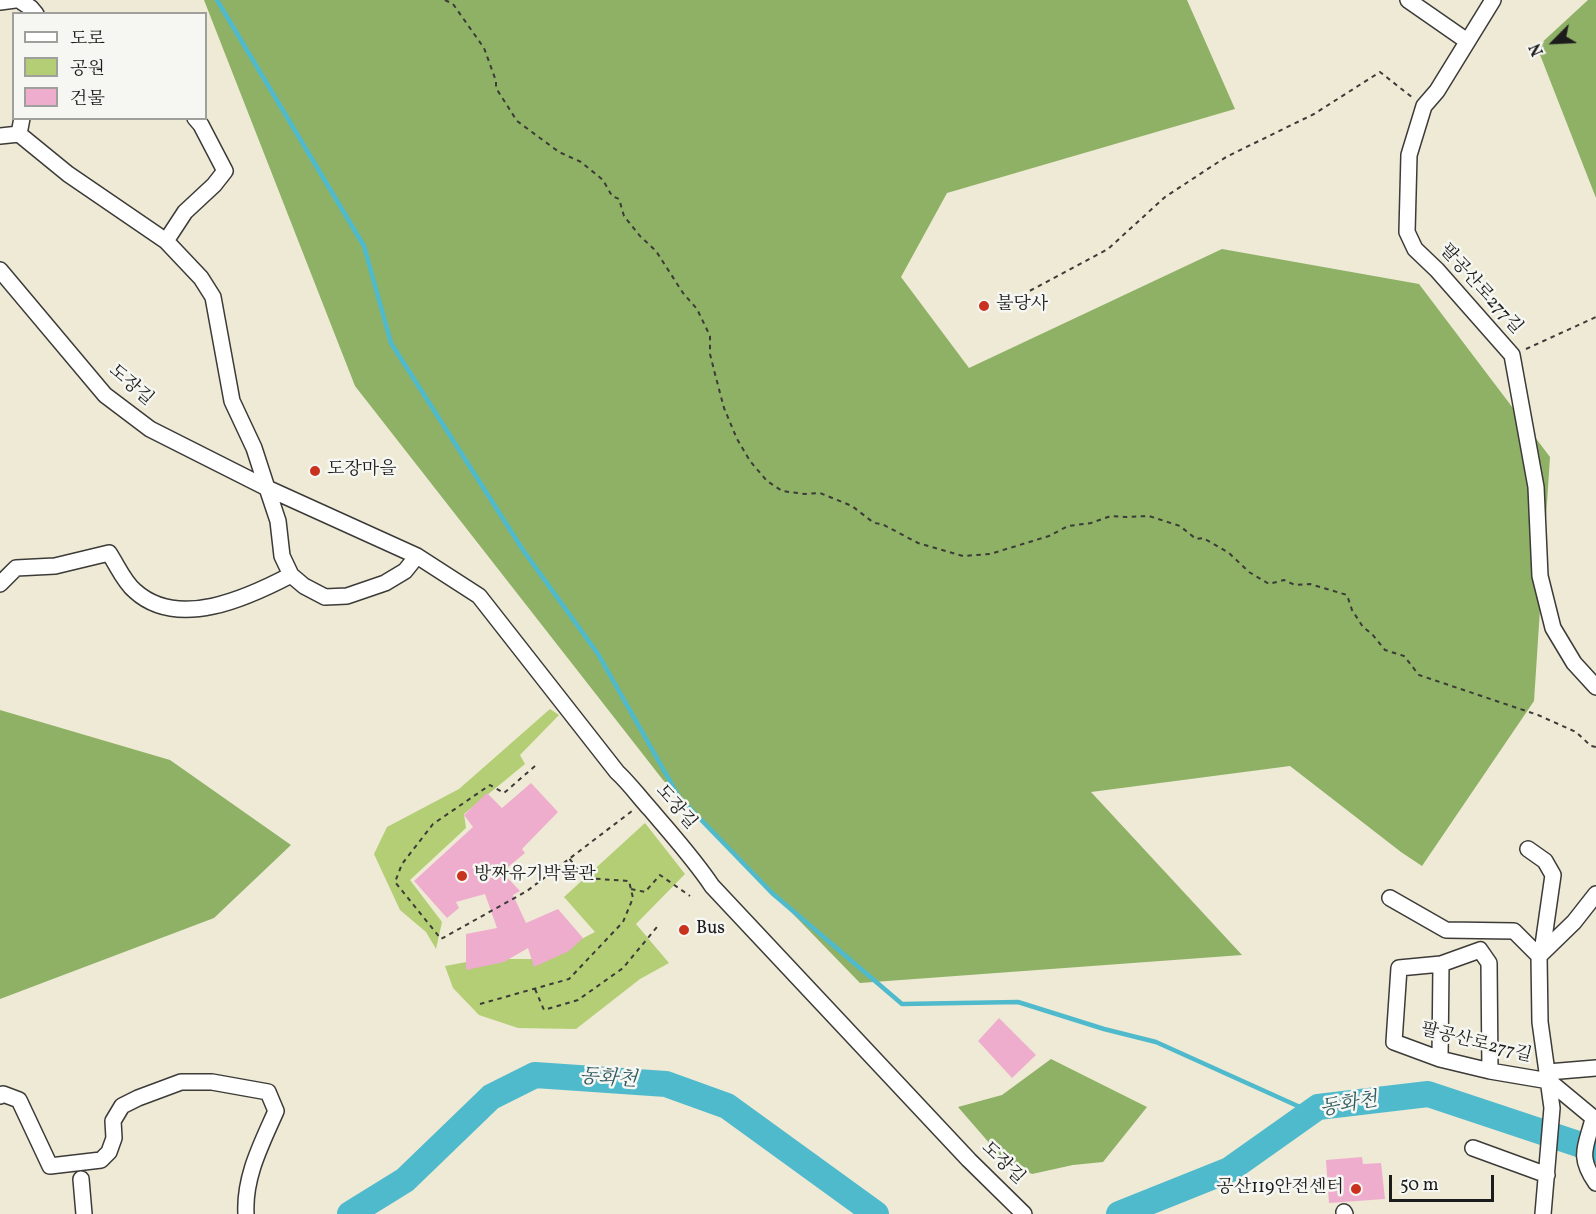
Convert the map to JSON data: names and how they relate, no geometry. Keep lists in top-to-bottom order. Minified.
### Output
{"streets":{"street":["팔공산로277길","도장길"]},"water":["동화천"],"places":["불당사","도장마을","방짜유기박물관","Bus","공산119안전센터"],"legend":["도로","공원","건물"],"scale_bar":"50 m","north":"bottom left"}
